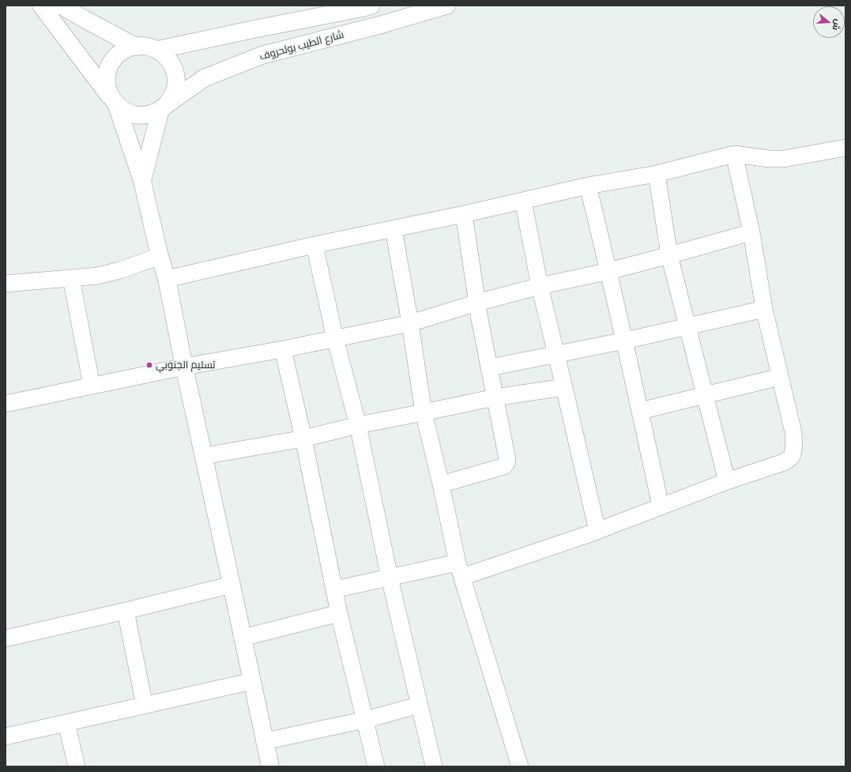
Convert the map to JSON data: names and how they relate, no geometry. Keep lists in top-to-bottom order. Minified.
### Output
{"streets":{"main road":["شارع الطيب بولحروف"]},"places":["تسليم الجنوبي"],"north":"right"}
